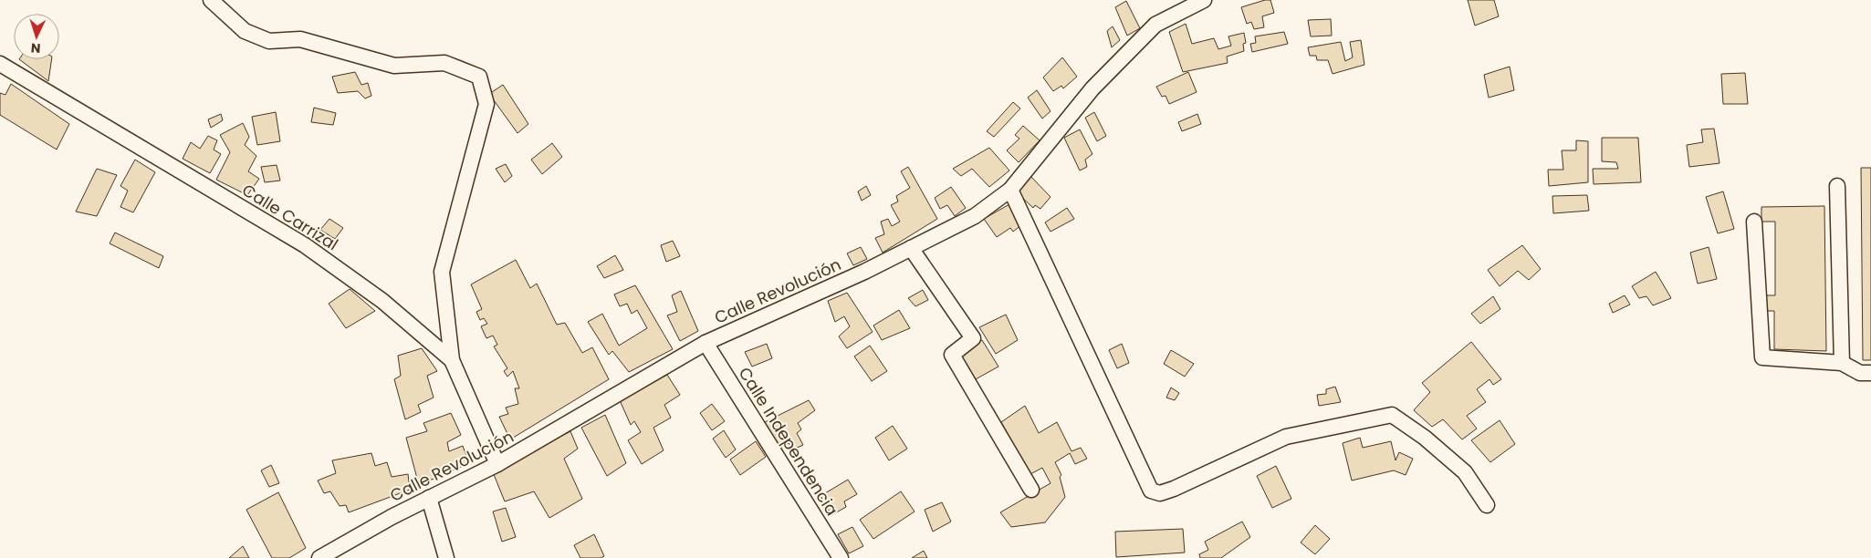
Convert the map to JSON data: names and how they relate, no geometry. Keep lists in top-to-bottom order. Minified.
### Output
{"streets":{"street":["Calle Carrizal","Calle Revolución","Calle Independencia"]},"crossings":[["Calle Carrizal","Calle Revolución"],["Calle Revolución","Calle Independencia"]],"north":"bottom"}
